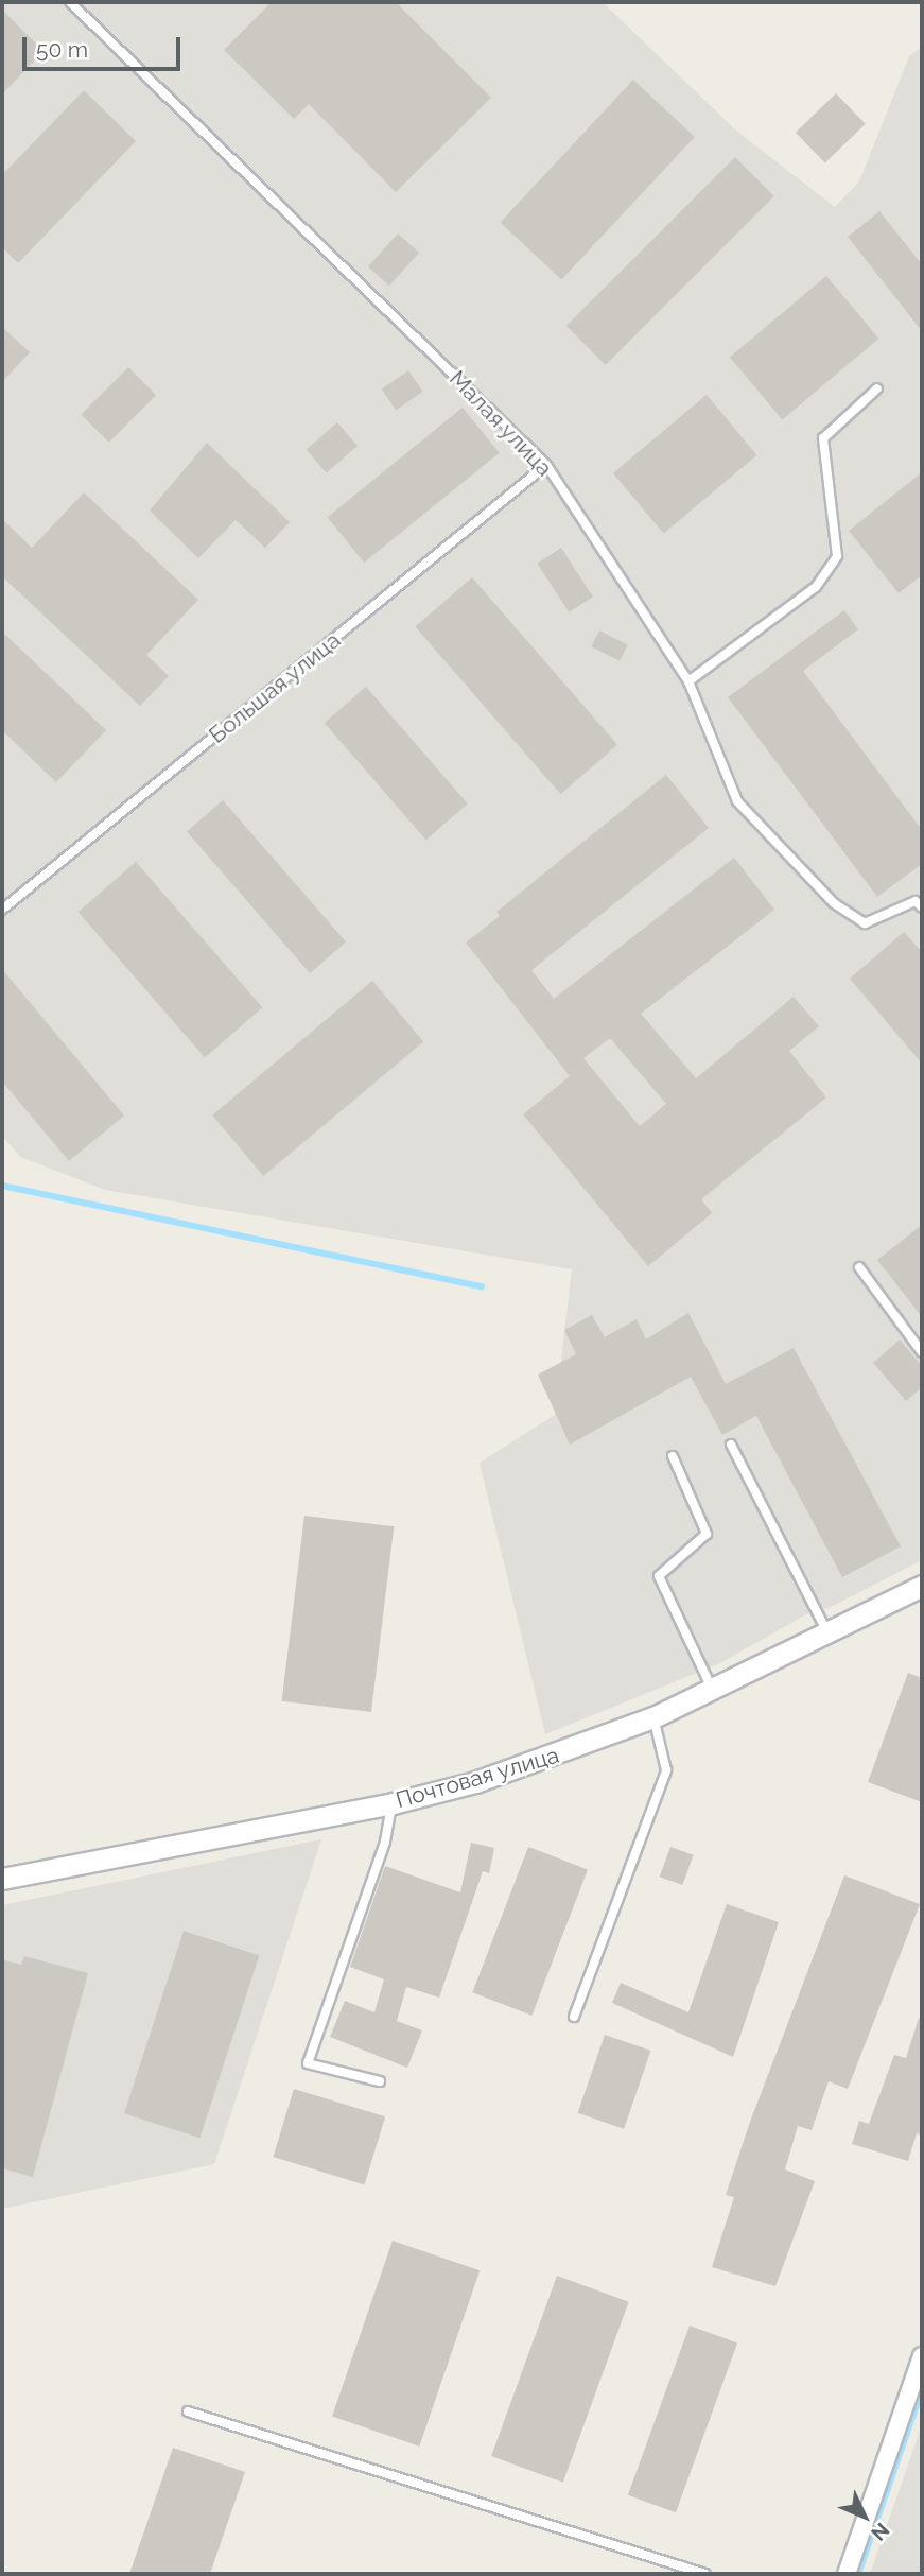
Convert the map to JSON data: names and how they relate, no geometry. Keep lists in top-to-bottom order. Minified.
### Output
{"streets":{"street":["Почтовая улица"],"lane":["Малая улица","Большая улица"]},"crossings":[["Малая улица","Большая улица"]],"scale_bar":"50 m","north":"bottom right"}
